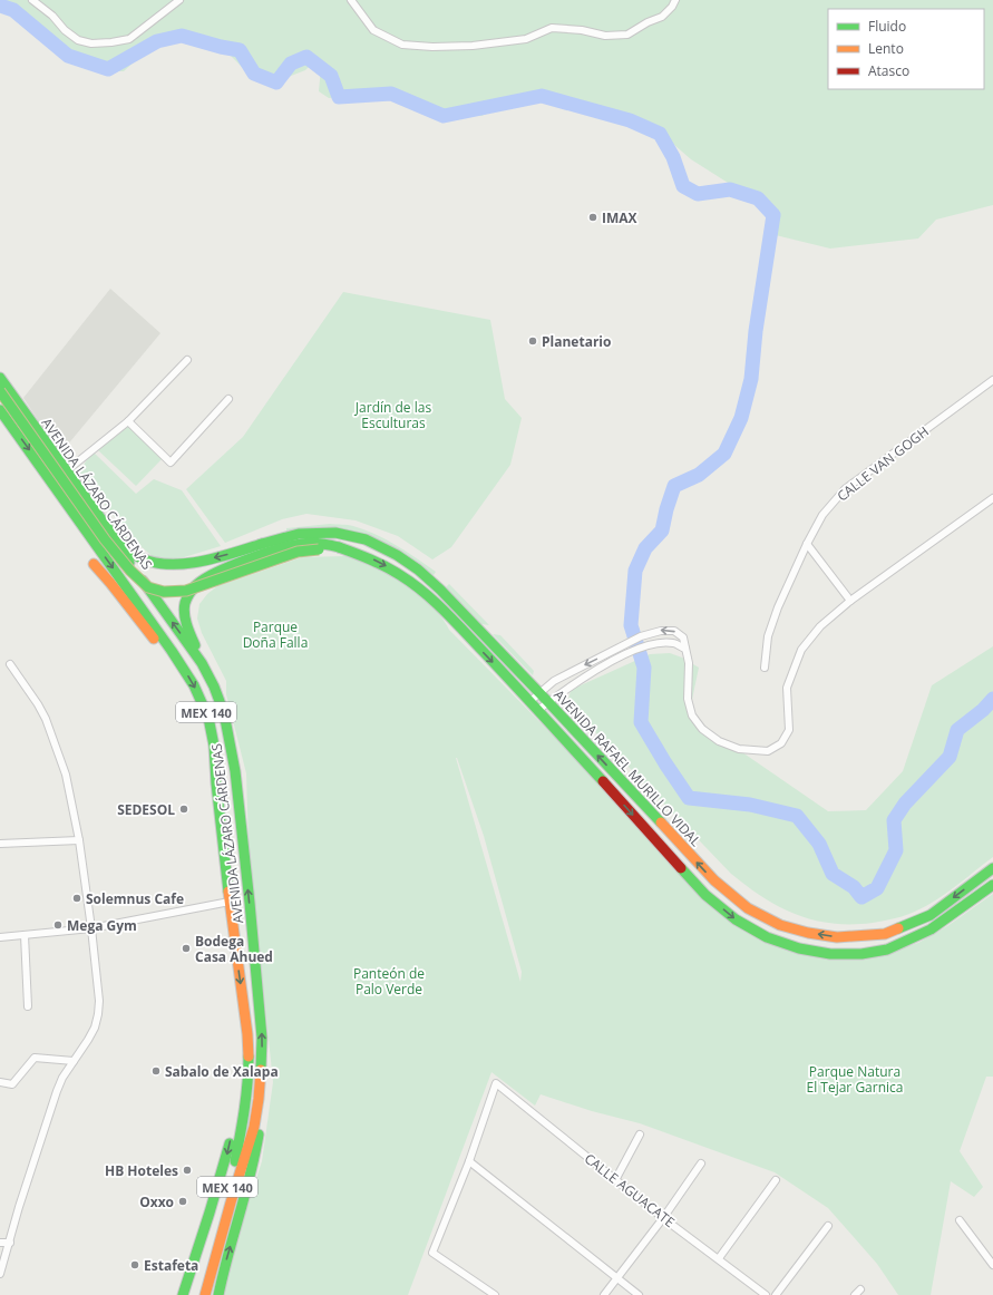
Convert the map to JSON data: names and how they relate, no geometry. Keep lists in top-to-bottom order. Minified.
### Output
{"streets":{"main road":["AVENIDA LÁZARO CÁRDENAS","MEX 140","AVENIDA RAFAEL MURILLO VIDAL"],"street":["CALLE VAN GOGH","CALLE AGUACATE"]},"crossings":[["AVENIDA LÁZARO CÁRDENAS","AVENIDA RAFAEL MURILLO VIDAL"]],"parks":["Jardín de las Esculturas","Parque Doña Falla","Panteón de Palo Verde","Parque Natura El Tejar Garnica"],"places":["IMAX","Planetario","SEDESOL","Solemnus Cafe","Mega Gym","Bodega Casa Ahued","Sabalo de Xalapa","HB Hoteles","Oxxo","Estafeta"],"legend":["Fluido","Lento","Atasco"]}
